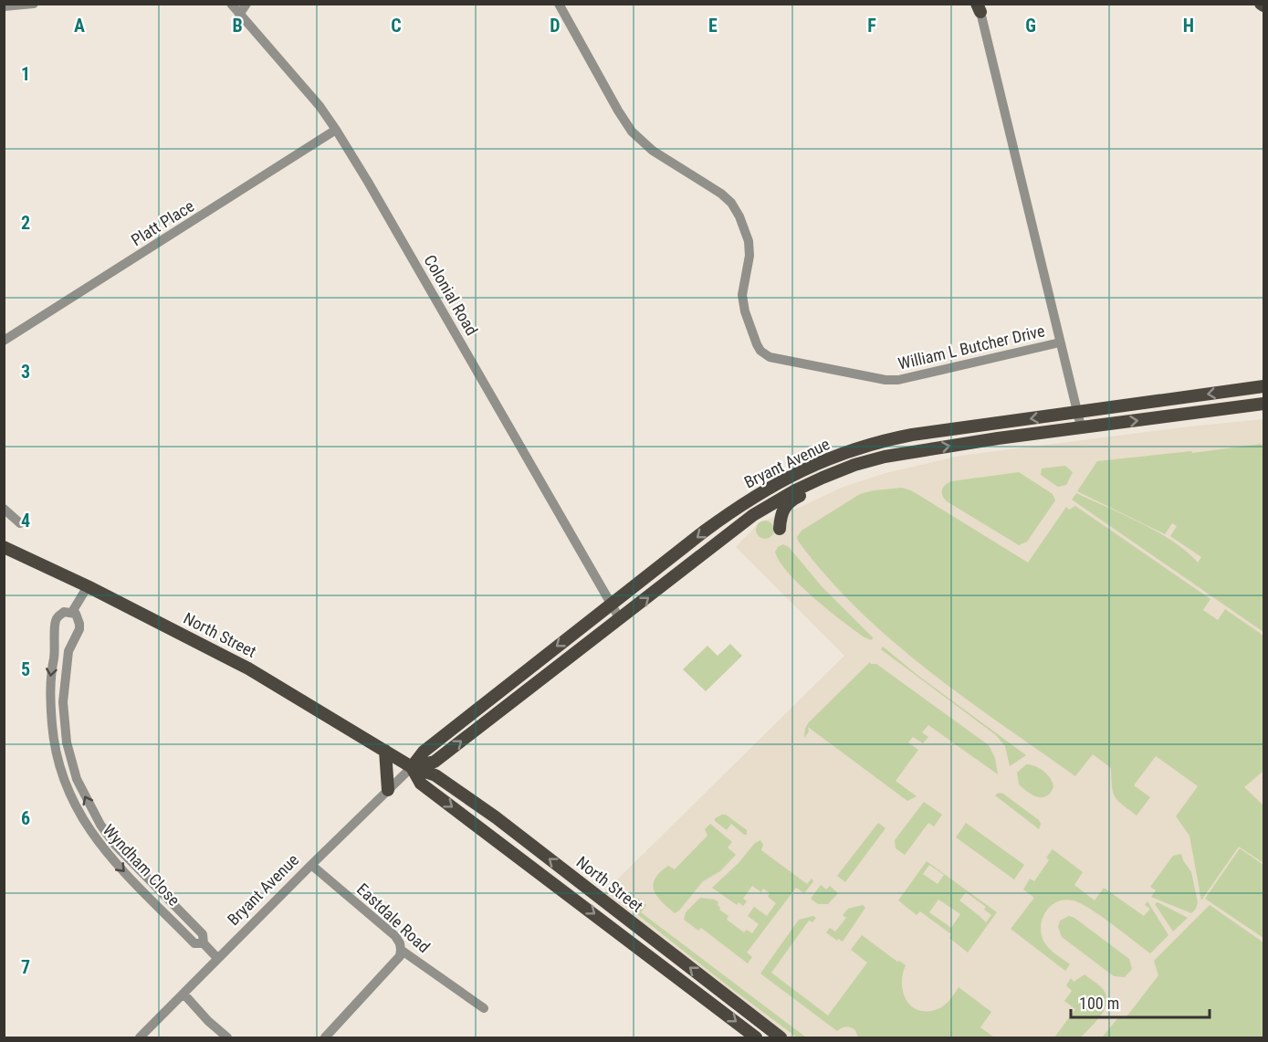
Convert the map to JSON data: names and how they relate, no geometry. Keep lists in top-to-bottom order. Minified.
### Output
{"streets":{"main road":["Bryant Avenue","North Street"],"street":["Platt Place","Colonial Road","William L Butcher Drive","Wyndham Close","Eastdale Road"]},"crossings":[["Platt Place","Colonial Road"],["Colonial Road","Bryant Avenue"],["Bryant Avenue","North Street"],["Bryant Avenue","Wyndham Close"],["Bryant Avenue","Eastdale Road"],["North Street","Wyndham Close"]],"scale_bar":"100 m","grid":{"columns":["A","B","C","D","E","F","G","H"],"rows":["1","2","3","4","5","6","7"]}}
